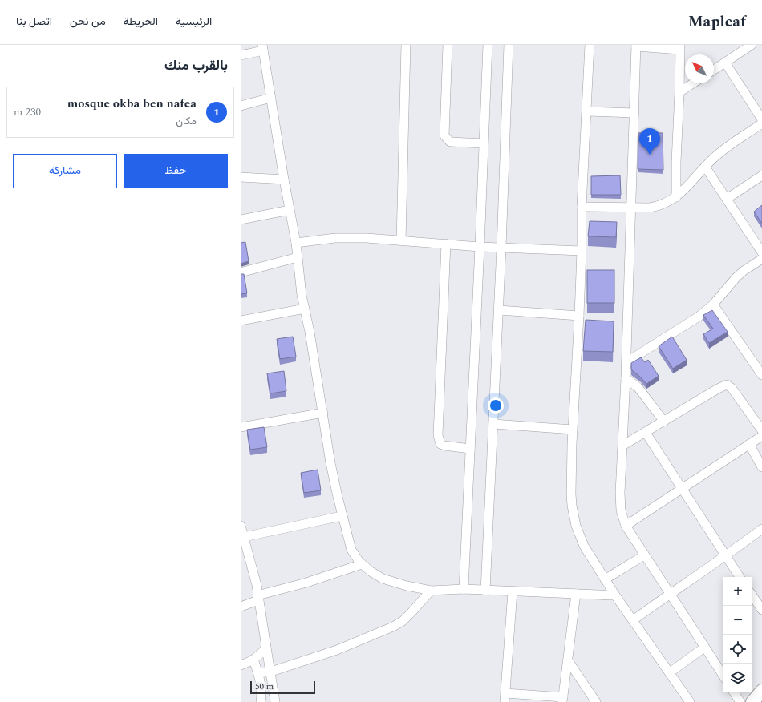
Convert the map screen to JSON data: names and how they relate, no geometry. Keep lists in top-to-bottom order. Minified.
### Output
{"scale_bar":"50 m","north":"top left","page":{"header":"Mapleaf","nav":["الرئيسية","الخريطة","من نحن","اتصل بنا"],"heading":"بالقرب منك","list":[{"mark":"1","name":"mosque okba ben nafea","note":"مكان","value":"230 m"}],"pins":"1","buttons":["حفظ","مشاركة"],"map_buttons":["+","−"],"scale":"50 m"}}
